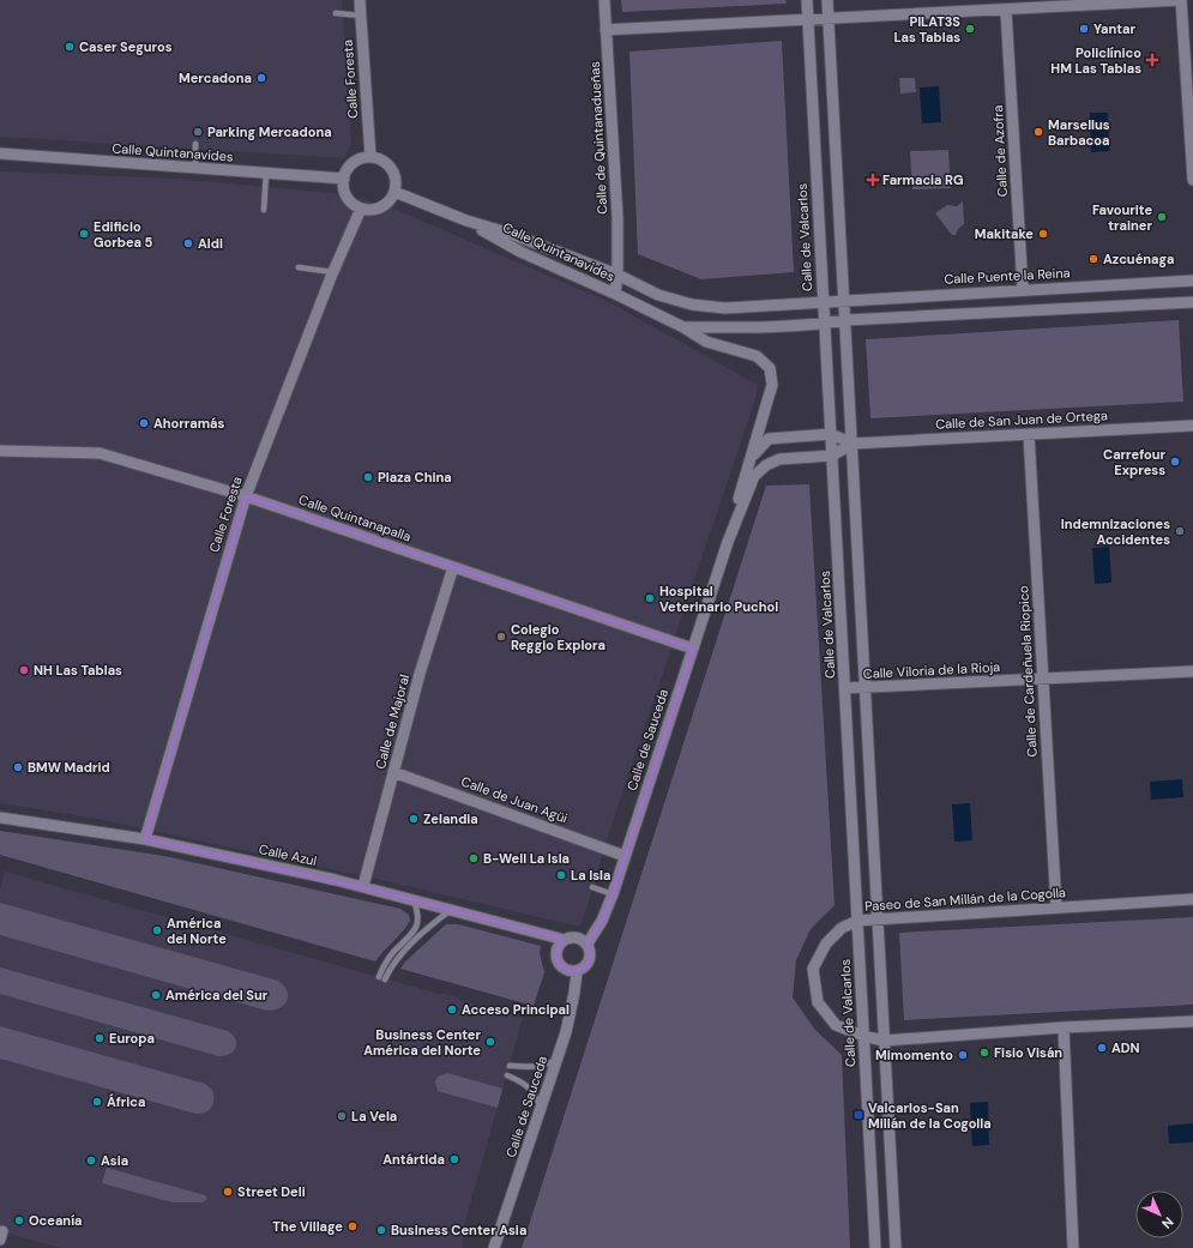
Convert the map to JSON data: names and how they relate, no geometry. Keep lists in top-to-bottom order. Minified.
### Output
{"streets":{"street":["Calle Foresta","Calle de Quintanadueñas","Calle de Azofra","Calle Quintanavides","Calle de Valcarlos","Calle Puente la Reina","Calle de San Juan de Ortega","Calle Quintanapalla","Calle Viloria de la Rioja","Calle de Cardeñuela Riopico","Calle de Majoral","Calle de Sauceda","Calle de Juan Agüi","Calle Azul","Paseo de San Millán de la Cogolla"]},"crossings":[["Calle Foresta","Calle Quintanavides"],["Calle Foresta","Calle Quintanapalla"],["Calle Foresta","Calle Azul"],["Calle de Quintanadueñas","Calle Quintanavides"],["Calle de Azofra","Calle Puente la Reina"],["Calle Quintanavides","Calle de Valcarlos"],["Calle Quintanavides","Calle Puente la Reina"],["Calle Quintanavides","Calle de Sauceda"],["Calle de Valcarlos","Calle Puente la Reina"],["Calle de Valcarlos","Calle de San Juan de Ortega"],["Calle de Valcarlos","Calle Viloria de la Rioja"],["Calle de Valcarlos","Calle de Sauceda"],["Calle de Valcarlos","Paseo de San Millán de la Cogolla"],["Calle de San Juan de Ortega","Calle de Cardeñuela Riopico"],["Calle de San Juan de Ortega","Calle de Sauceda"],["Calle Quintanapalla","Calle de Majoral"],["Calle Quintanapalla","Calle de Sauceda"],["Calle Viloria de la Rioja","Calle de Cardeñuela Riopico"],["Calle de Cardeñuela Riopico","Paseo de San Millán de la Cogolla"],["Calle de Majoral","Calle de Juan Agüi"],["Calle de Majoral","Calle Azul"],["Calle de Sauceda","Calle de Juan Agüi"],["Calle de Sauceda","Calle Azul"]],"places":{"other":["PILAT3S Las Tablas","Yantar","Caser Seguros","Mercadona","Parking Mercadona","Marsellus Barbacoa","Favourite trainer","Edificio Gorbea 5","Makitake","Aldi","Azcuénaga","Ahorramás","Carrefour Express","Plaza China","Indemnizaciones Accidentes","Hospital Veterinario Puchol","Colegio Reggio Explora","NH Las Tablas","BMW Madrid","Zelandia","B-Well La Isla","La Isla","América del Norte","América del Sur","Acceso Principal","Europa","Business Center América del Norte","ADN","Fisio Visán","Mimomento","África","La Vela","Antártida","Asia","Street Deli","Oceanía","The Village","Business Center Asia"],"health":["Policlínico HM Las Tablas","Farmacia RG"],"transit":["Valcarlos-San Millán de la Cogolla"]},"north":"bottom right"}
